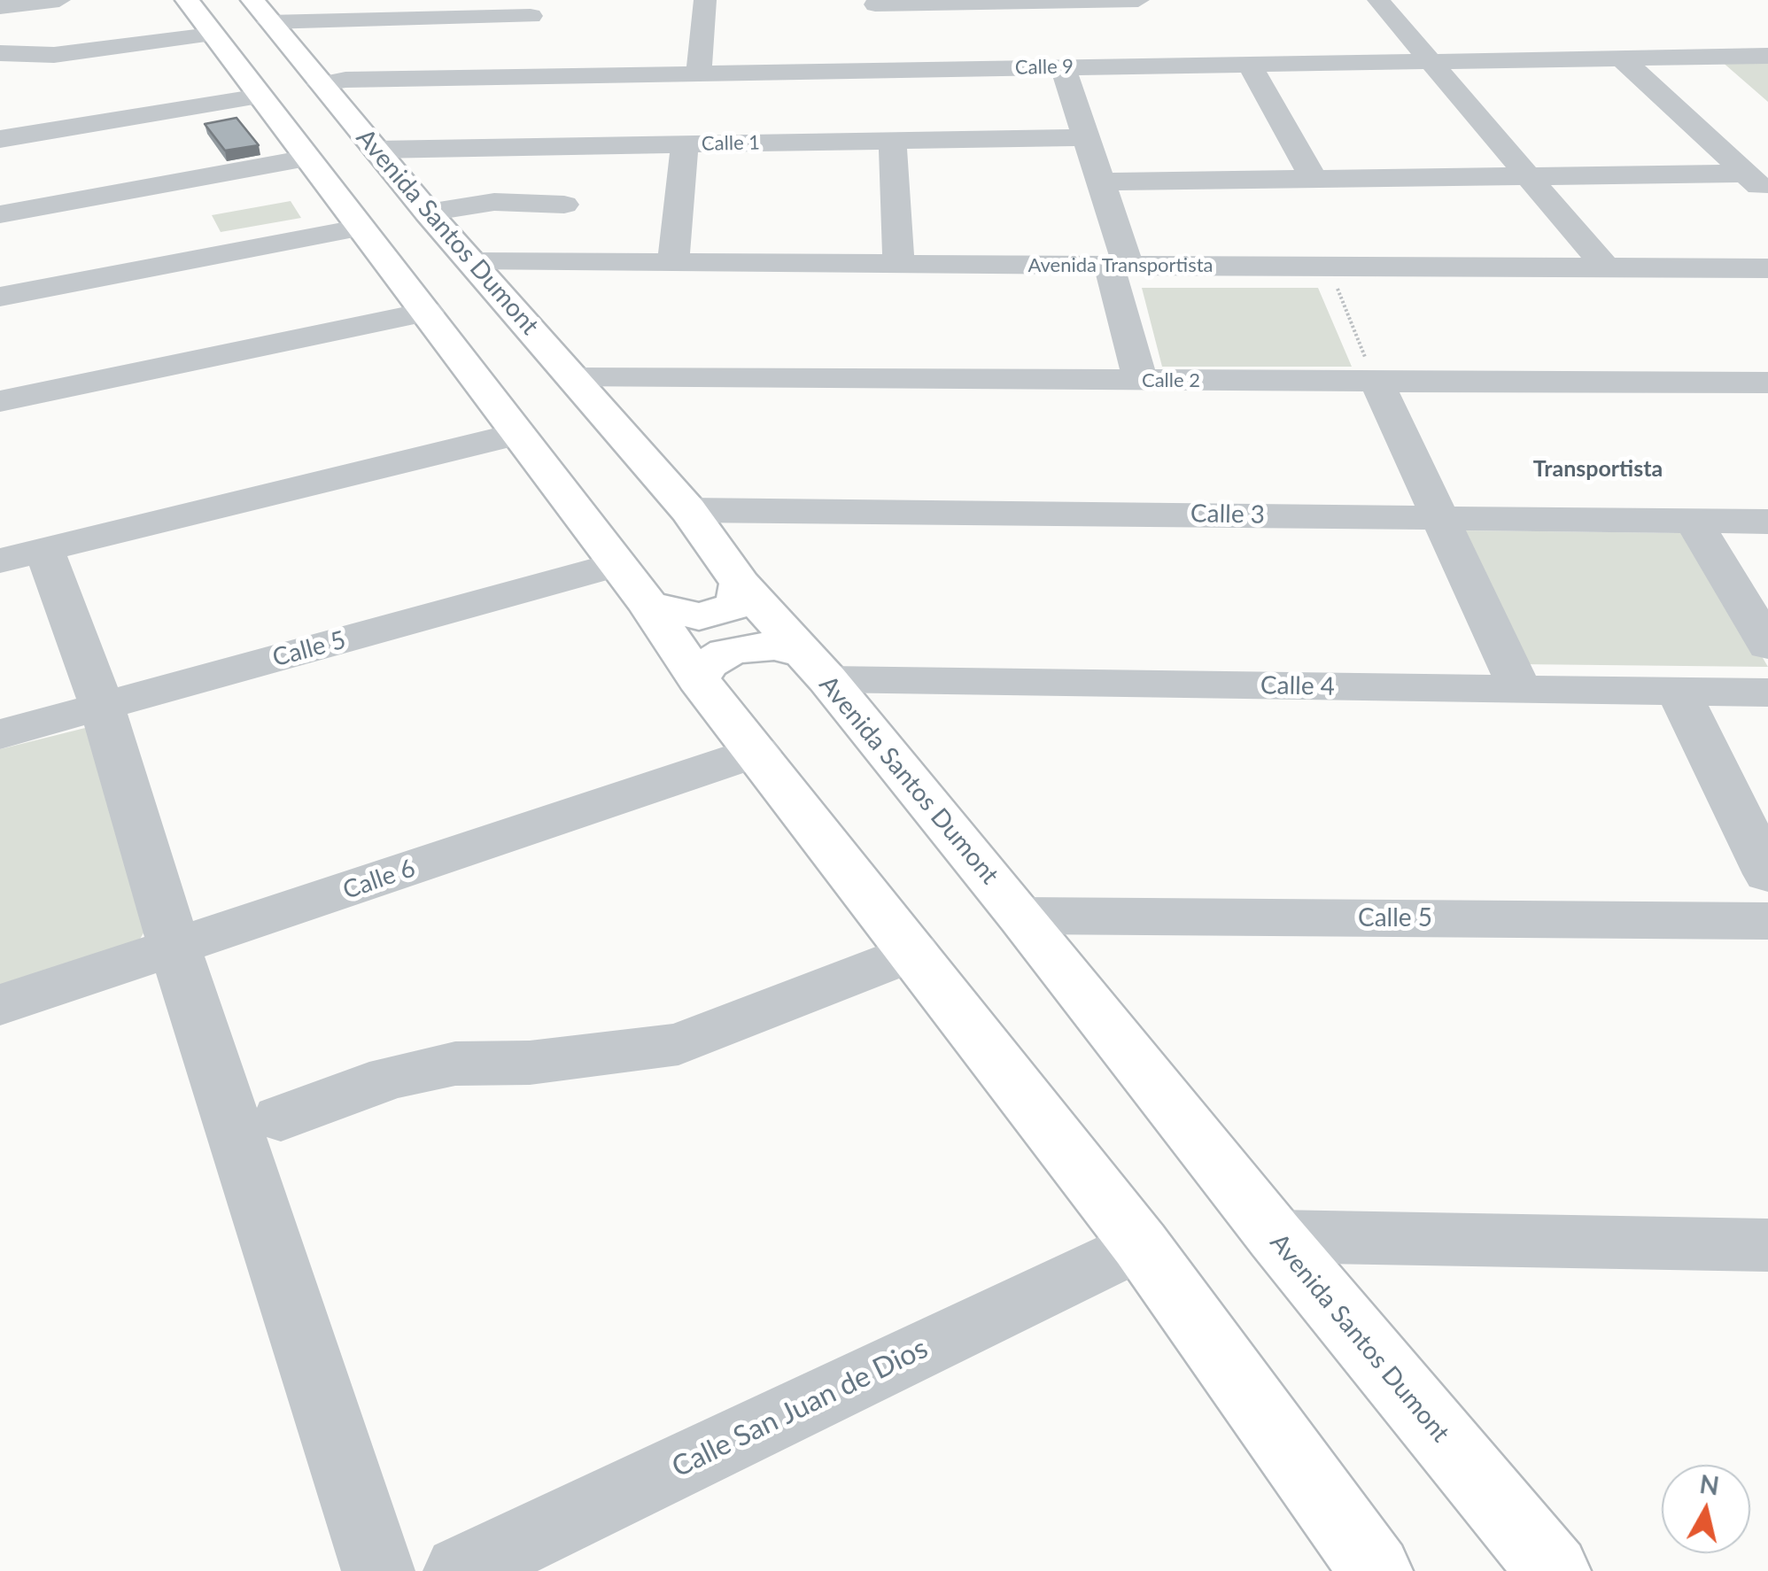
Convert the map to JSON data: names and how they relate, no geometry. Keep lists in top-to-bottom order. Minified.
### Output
{"streets":{"main road":["Avenida Santos Dumont"],"street":["Calle 9","Calle 1","Avenida Transportista","Calle 2","Calle 3","Calle 5","Calle 4","Calle 6","Calle San Juan de Dios"]},"crossings":[["Calle 9","Avenida Santos Dumont"],["Calle 1","Avenida Santos Dumont"],["Avenida Santos Dumont","Avenida Transportista"],["Avenida Santos Dumont","Calle 2"],["Avenida Santos Dumont","Calle 3"],["Avenida Santos Dumont","Calle 5"],["Avenida Santos Dumont","Calle 4"]],"districts":["Transportista"],"north":"top"}
